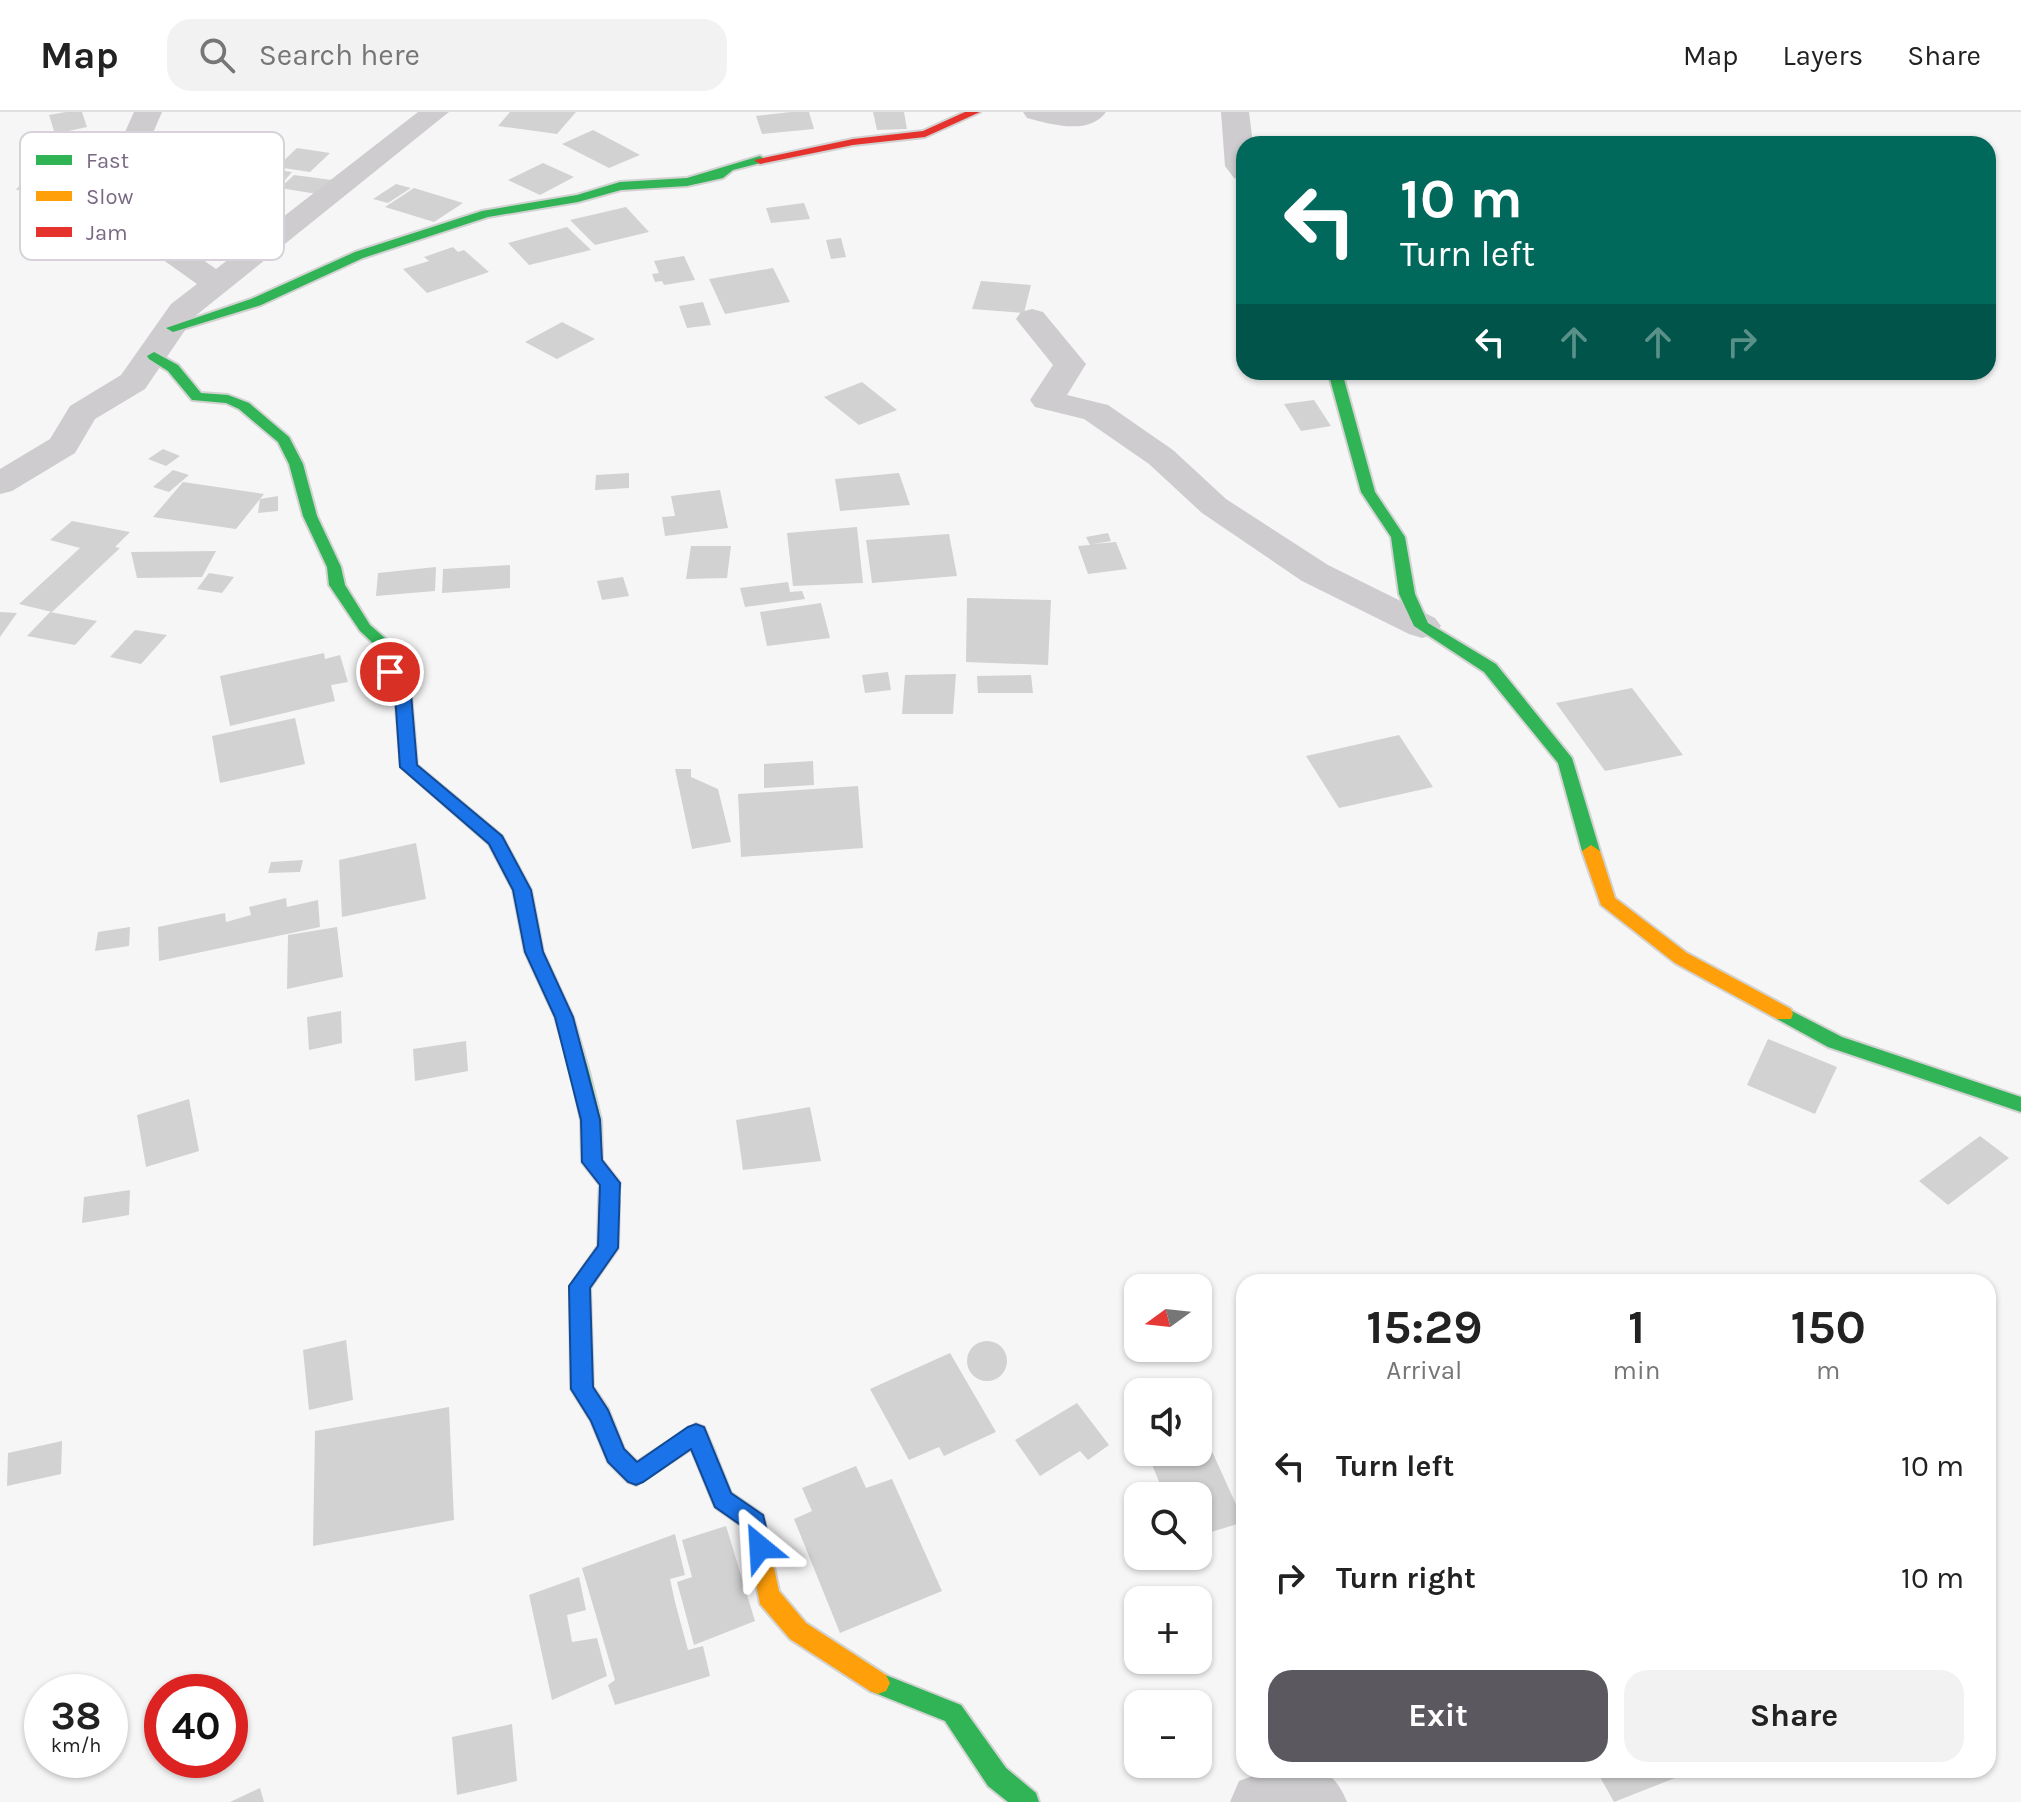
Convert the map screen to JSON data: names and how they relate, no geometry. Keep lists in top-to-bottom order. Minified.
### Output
{"legend":["Fast","Slow","Jam"],"north":"left","page":{"header":"Map","search":"Search here","nav":["Map","Layers","Share"],"turn":["10 m","Turn left"],"map_buttons":["+","−"],"eta":["15:29","Arrival","1","min","150","m"],"list":[{"name":"Turn left","value":"10 m"},{"name":"Turn right","value":"10 m"}],"buttons":["Exit","Share"],"speed":"38 km/h","limit":"40"}}
